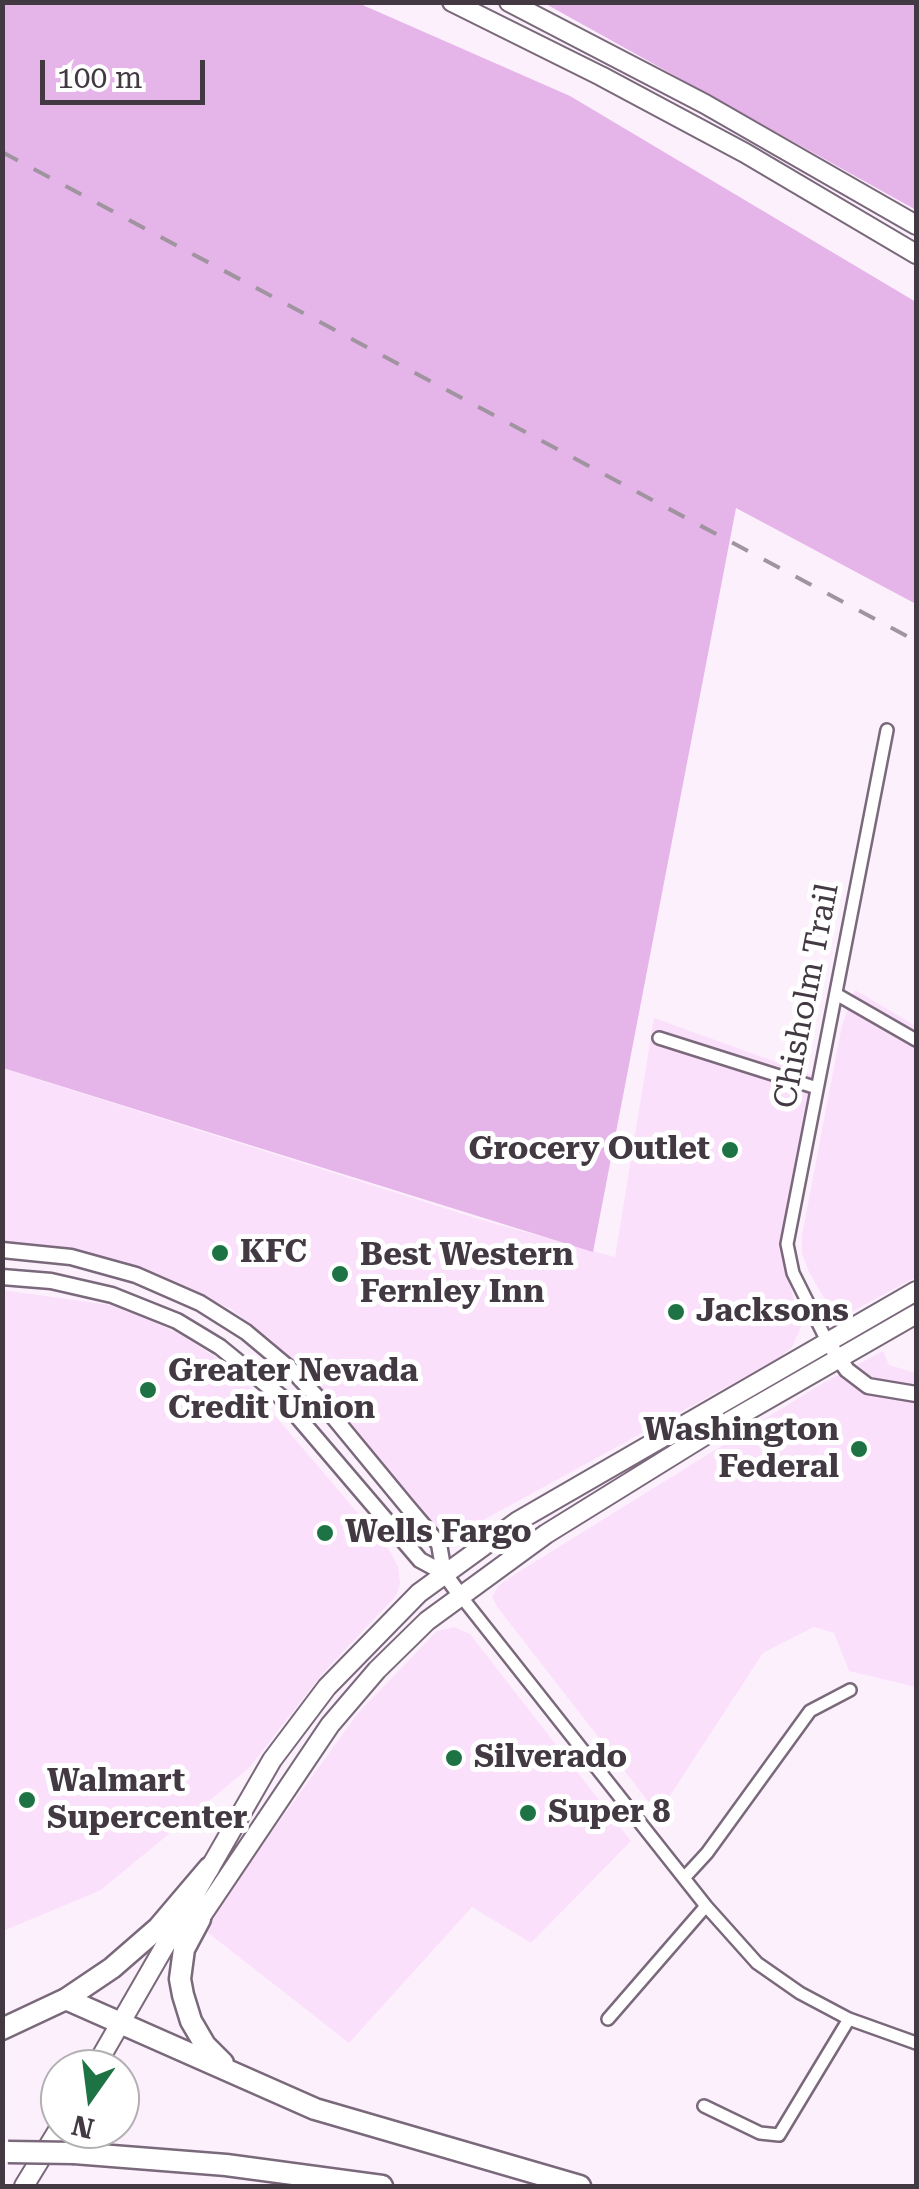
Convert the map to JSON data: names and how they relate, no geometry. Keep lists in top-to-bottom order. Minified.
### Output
{"streets":{"street":["Chisholm Trail"]},"places":["Grocery Outlet","KFC","Best Western Fernley Inn","Jacksons","Greater Nevada Credit Union","Washington Federal","Wells Fargo","Silverado","Walmart Supercenter","Super 8"],"scale_bar":"100 m","north":"bottom"}
